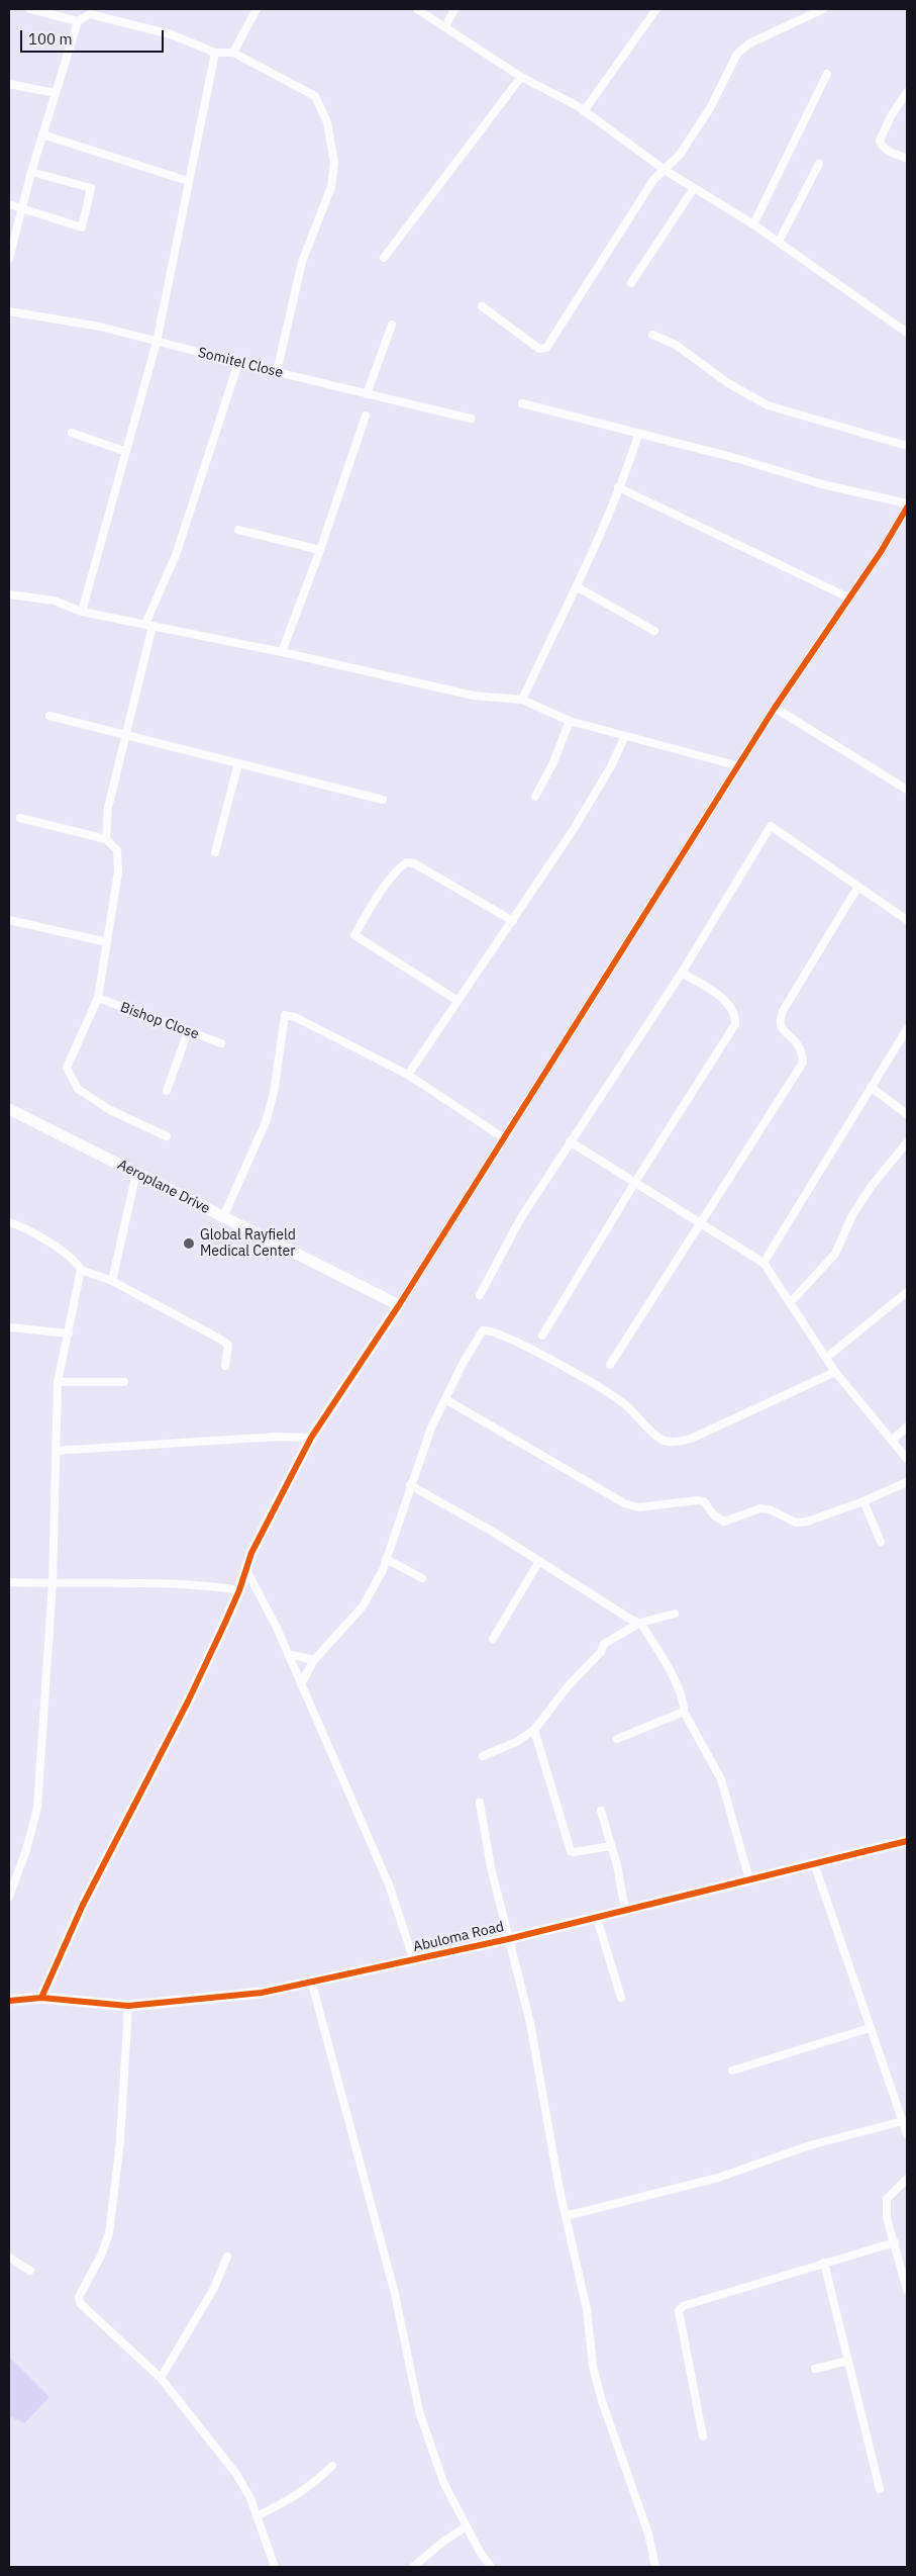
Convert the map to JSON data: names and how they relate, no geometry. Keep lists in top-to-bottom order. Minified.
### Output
{"streets":{"street":["Somitel Close","Bishop Close","Aeroplane Drive","Abuloma Road"]},"places":["Global Rayfield Medical Center"],"scale_bar":"100 m"}
